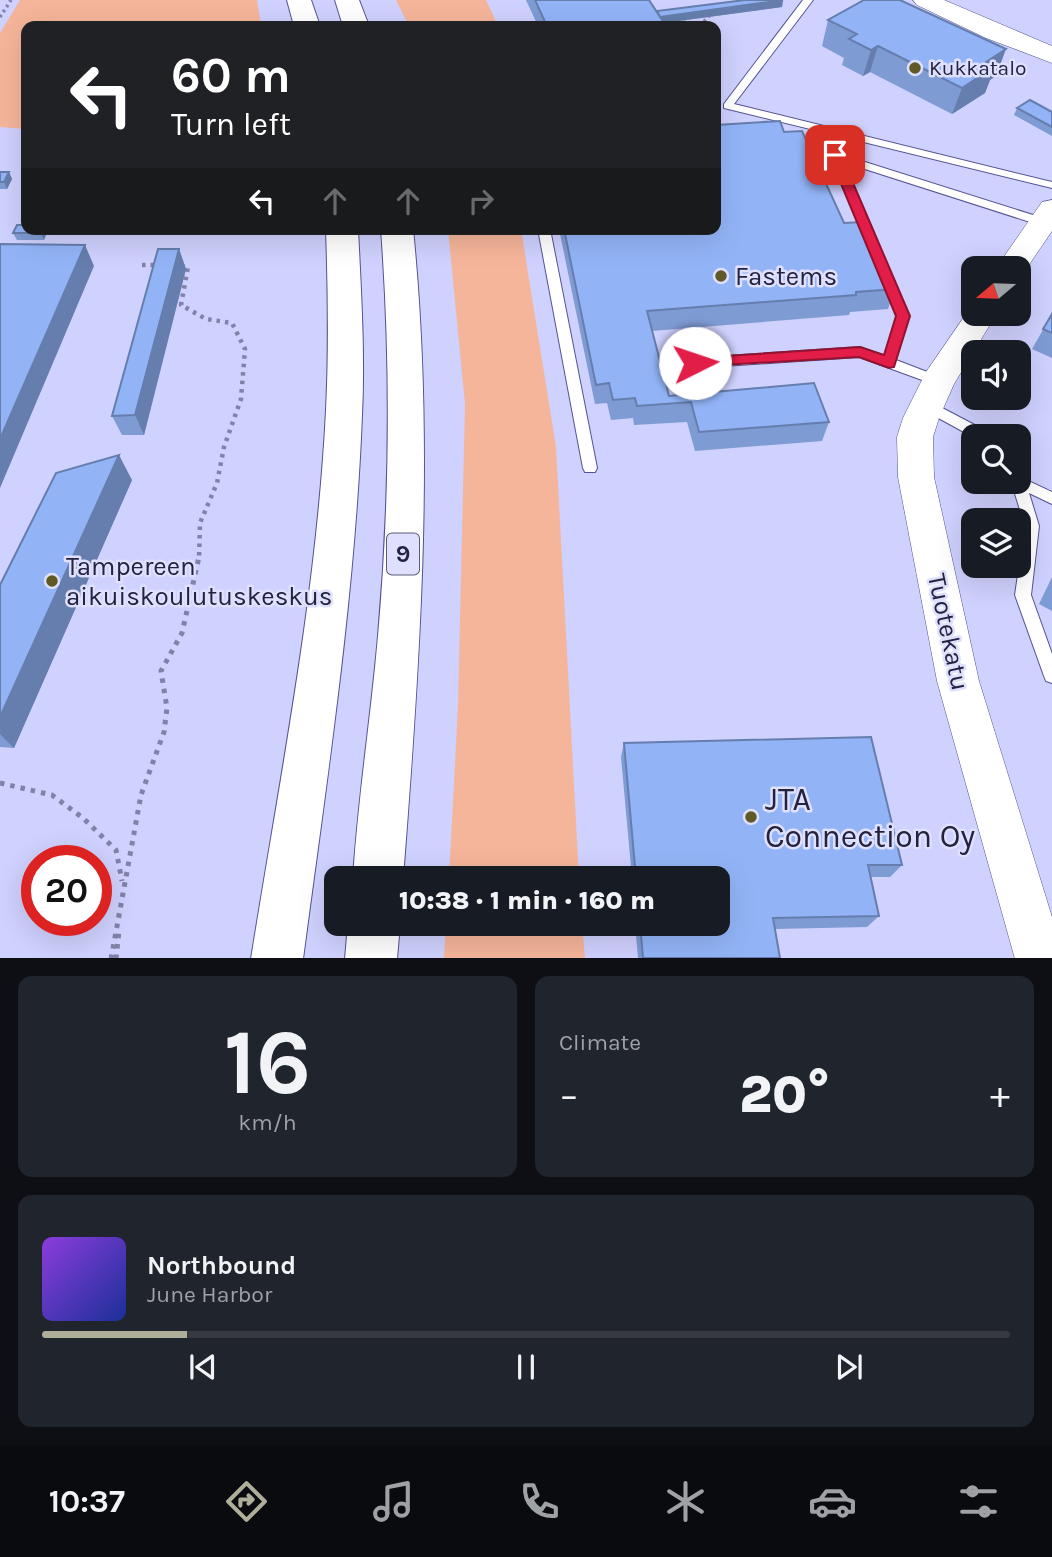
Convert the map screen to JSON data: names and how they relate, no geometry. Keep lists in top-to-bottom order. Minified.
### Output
{"streets":{"highway":["9"],"street":["Tuotekatu"]},"places":["Kukkatalo","Fastems","Tampereen aikuiskoulutuskeskus","JTA Connection Oy"],"north":"left","page":{"turn":["60 m","Turn left"],"limit":"20","trip":"10:38 · 1 min · 160 m","tile":[["16","km/h"],"Climate"],"heat":["−","20°","+"],"song":["Northbound","June Harbor"],"tabs":"10:37"}}
